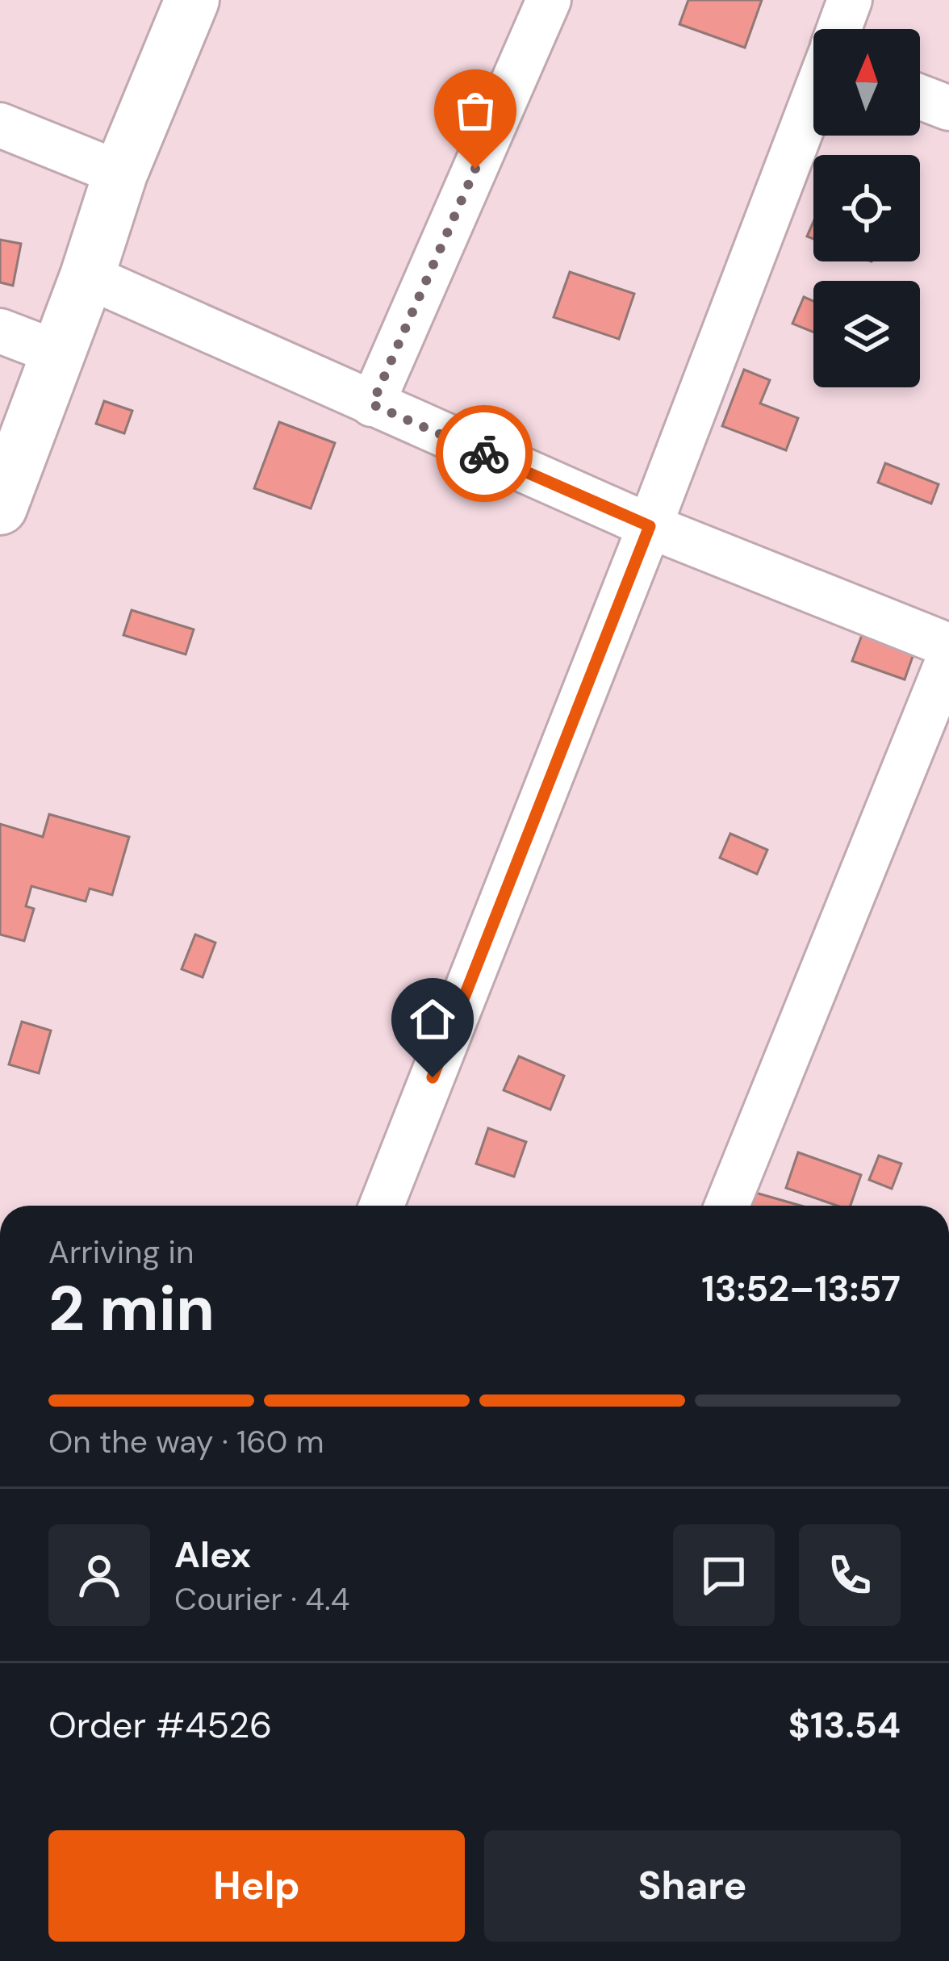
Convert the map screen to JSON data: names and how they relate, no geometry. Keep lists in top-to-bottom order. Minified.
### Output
{"north":"top","page":{"heading":["2 min","Arriving in","13:52–13:57"],"panel":["Alex","Courier · 4.4","Order #4526","$13.54"],"bar":"On the way · 160 m","buttons":["Help","Share"]}}
